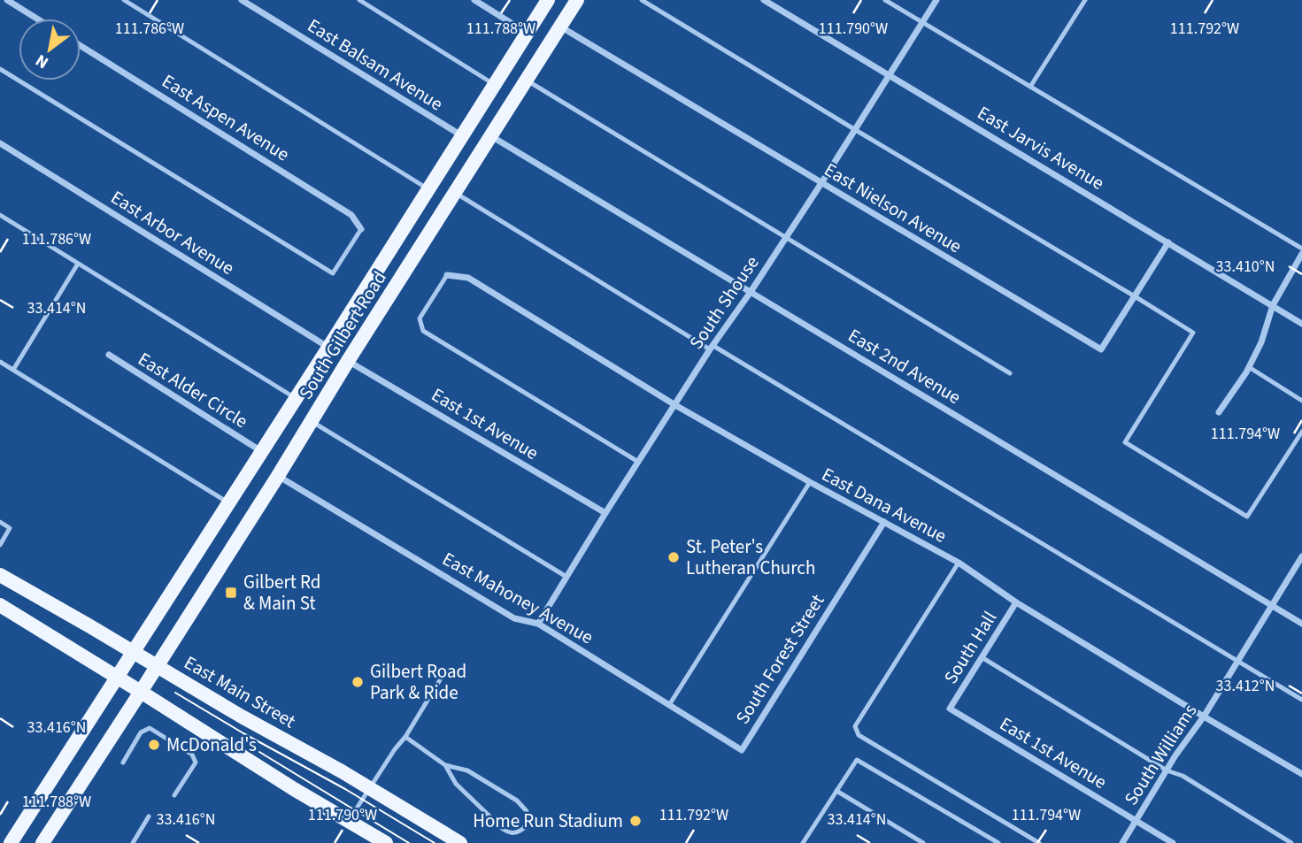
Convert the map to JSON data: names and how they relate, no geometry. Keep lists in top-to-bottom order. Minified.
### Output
{"streets":{"main road":["South Gilbert Road","East Main Street"],"street":["East Balsam Avenue","East Aspen Avenue","East Jarvis Avenue","East Nielson Avenue","East Arbor Avenue","South Shouse","East 2nd Avenue","East Alder Circle","East 1st Avenue","East Dana Avenue","East Mahoney Avenue","South Hall","South Forest Street","South Williams"]},"crossings":[["East Balsam Avenue","South Gilbert Road"],["East Jarvis Avenue","East Nielson Avenue"],["East Jarvis Avenue","South Shouse"],["East Nielson Avenue","South Shouse"],["East Nielson Avenue","South Gilbert Road"],["East Arbor Avenue","South Gilbert Road"],["South Shouse","East 2nd Avenue"],["South Shouse","East 1st Avenue"],["South Shouse","East Dana Avenue"],["South Shouse","East Mahoney Avenue"],["South Gilbert Road","East 2nd Avenue"],["South Gilbert Road","East Alder Circle"],["South Gilbert Road","East 1st Avenue"],["South Gilbert Road","East Mahoney Avenue"],["South Gilbert Road","East Main Street"],["East 2nd Avenue","South Williams"],["East 1st Avenue","South Hall"],["East 1st Avenue","South Williams"],["East Dana Avenue","South Hall"],["East Dana Avenue","South Forest Street"],["East Dana Avenue","South Williams"],["East Mahoney Avenue","South Forest Street"]],"places":{"other":["St. Peter's Lutheran Church","Gilbert Road Park & Ride","McDonald's","Home Run Stadium"],"transit":["Gilbert Rd & Main St"]},"north":"bottom left","coordinates":["111.786°W","111.788°W","111.790°W","111.792°W","33.410°N","33.414°N","111.794°W","33.412°N","33.416°N"]}
